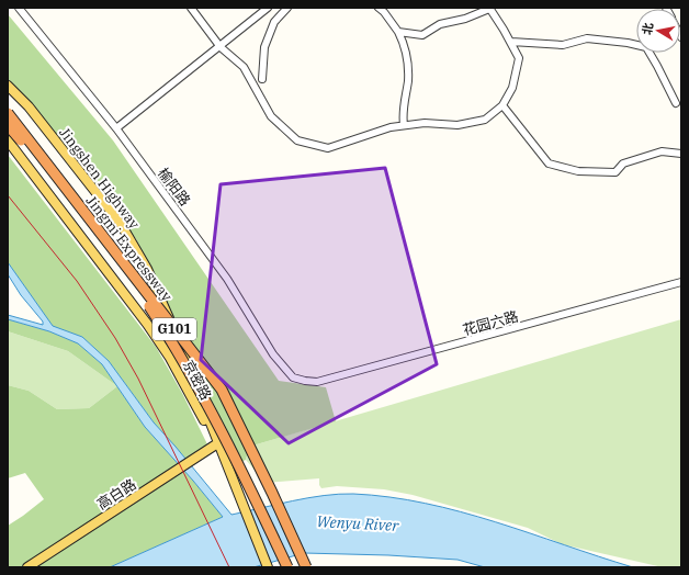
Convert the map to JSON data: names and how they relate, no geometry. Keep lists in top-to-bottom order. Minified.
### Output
{"streets":{"highway":["Jingmi Expressway","G101"],"main road":["Jingshen Highway","京密路","高白路"],"street":["榆阳路","花园六路"]},"crossings":[["Jingshen Highway","G101"],["Jingshen Highway","京密路"],["Jingshen Highway","高白路"],["榆阳路","花园六路"],["京密路","高白路"]],"water":["Wenyu River"],"north":"left"}
